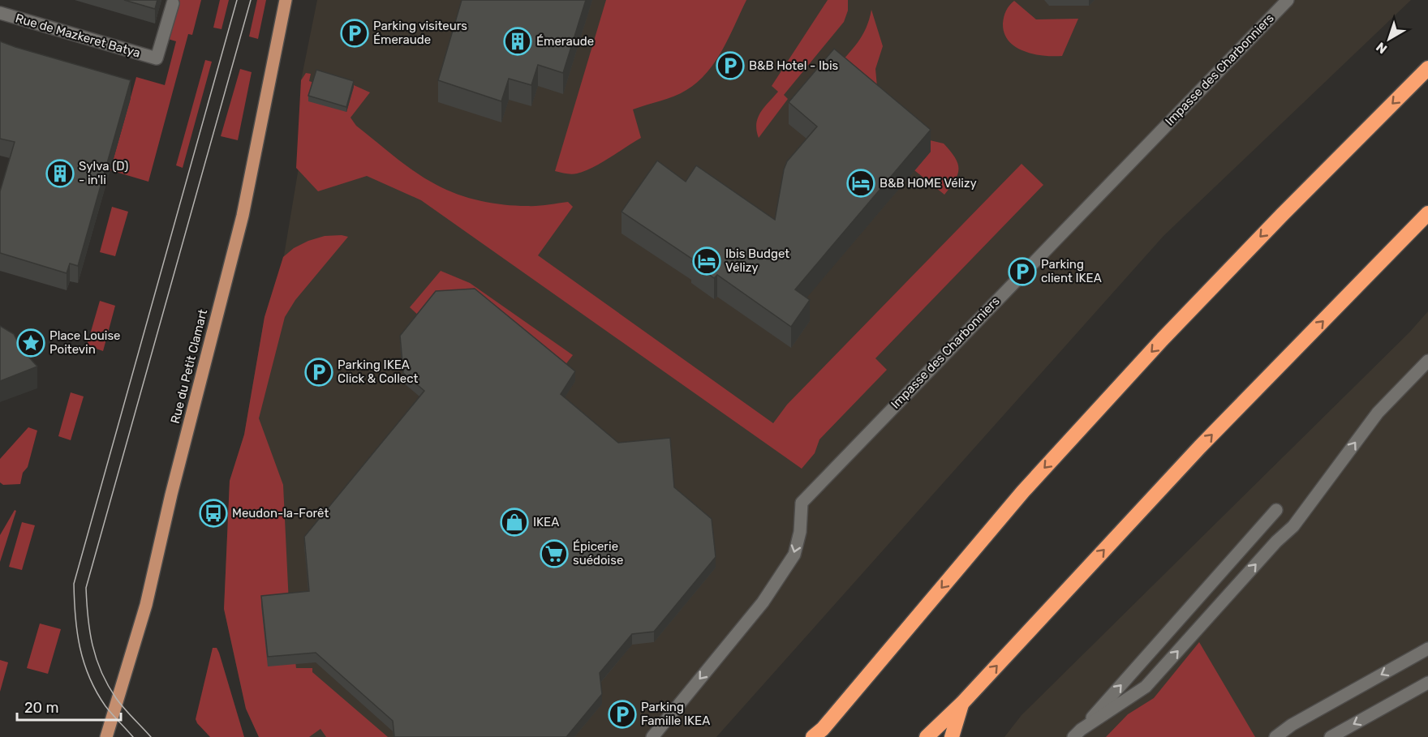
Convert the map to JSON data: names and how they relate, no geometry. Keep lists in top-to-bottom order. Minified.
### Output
{"streets":{"main road":["Rue du Petit Clamart"],"street":["Rue de Mazkeret Batya","Impasse des Charbonniers"]},"one_way":["Impasse des Charbonniers"],"places":{"parking":["Parking visiteurs Émeraude","B&B Hotel - Ibis","Parking client IKEA","Parking IKEA Click & Collect","Parking Famille IKEA"],"building":["Émeraude","Sylva (D) - in'li"],"hotel":["B&B HOME Vélizy","Ibis Budget Vélizy"],"place":["Place Louise Poitevin"],"bus stop":["Meudon-la-Forêt"],"shop":["IKEA"],"supermarket":["Épicerie suédoise"]},"scale_bar":"20 m","north":"bottom left"}
